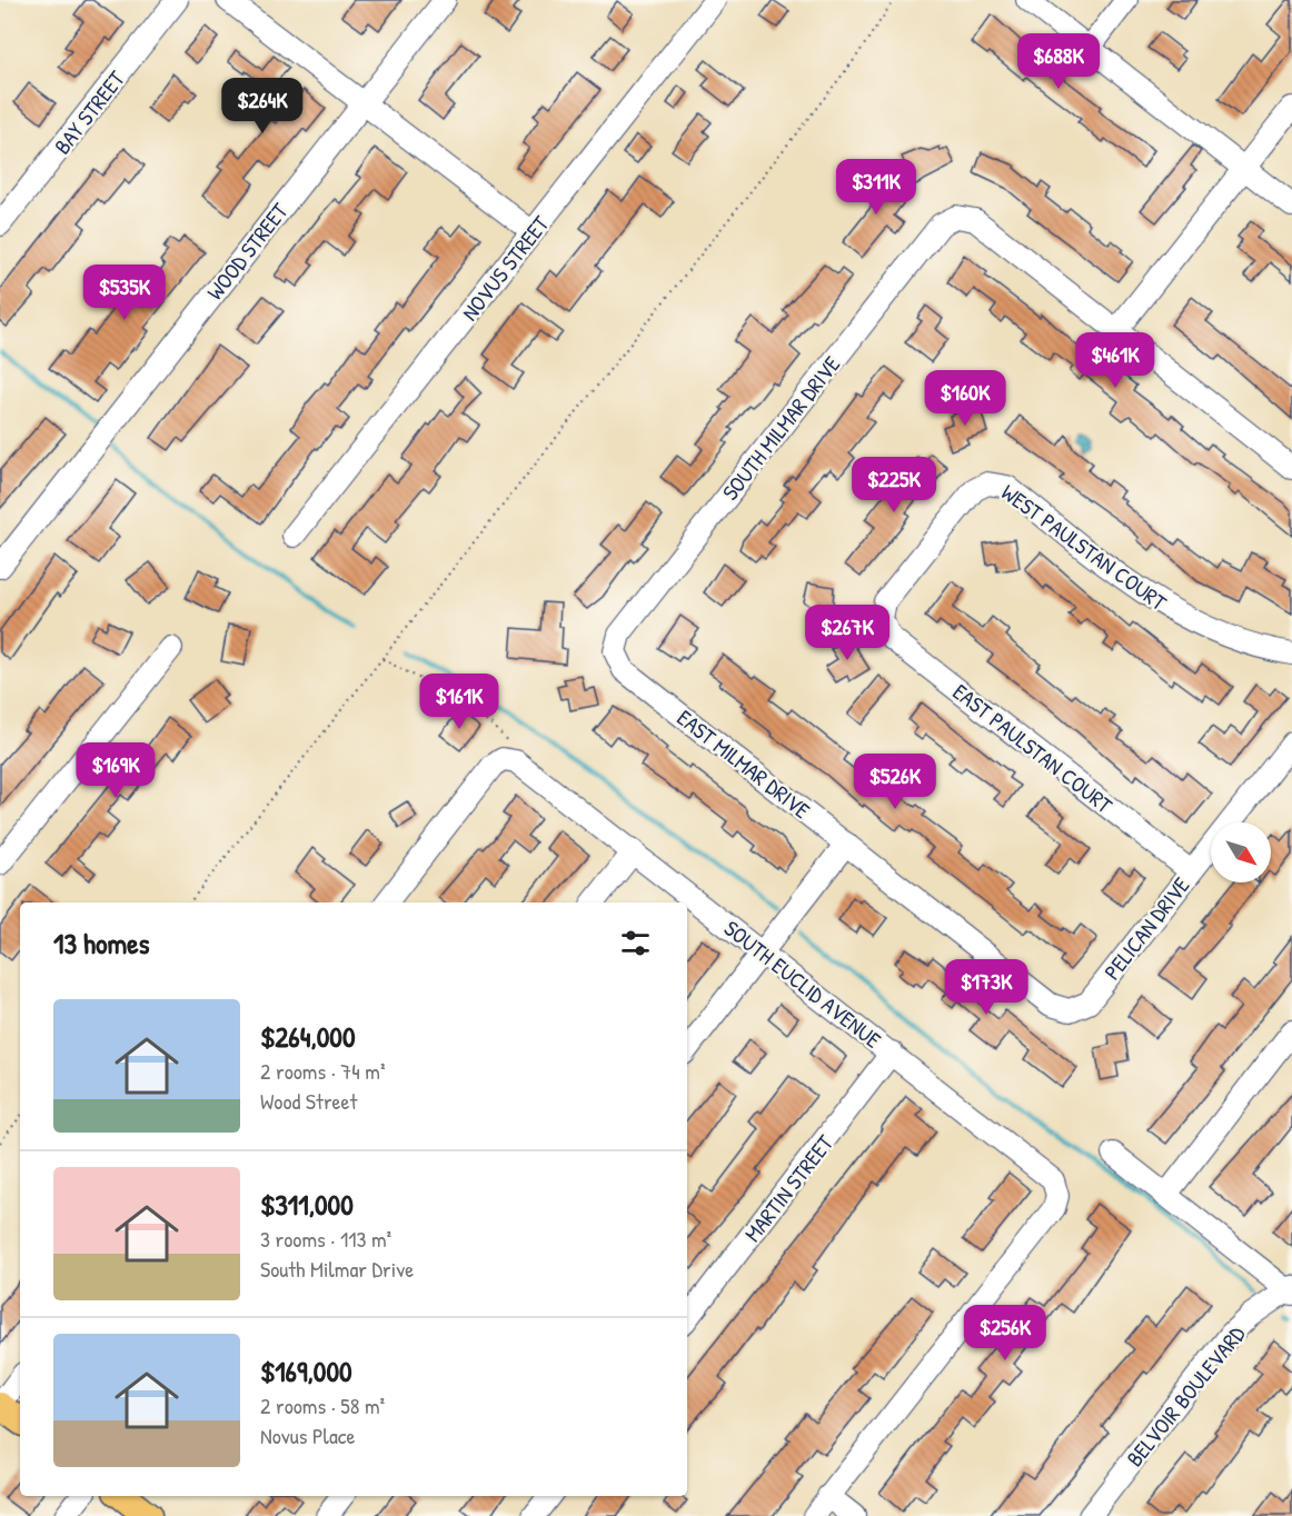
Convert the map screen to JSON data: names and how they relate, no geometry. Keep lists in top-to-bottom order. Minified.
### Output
{"streets":{"street":["BAY STREET","WOOD STREET","NOVUS STREET","SOUTH MILMAR DRIVE","WEST PAULSTAN COURT","EAST PAULSTAN COURT","EAST MILMAR DRIVE","PELICAN DRIVE","SOUTH EUCLID AVENUE","MARTIN STREET","BELVOIR BOULEVARD"]},"crossings":[["SOUTH MILMAR DRIVE","EAST MILMAR DRIVE"],["WEST PAULSTAN COURT","EAST PAULSTAN COURT"],["EAST PAULSTAN COURT","PELICAN DRIVE"],["EAST MILMAR DRIVE","PELICAN DRIVE"],["SOUTH EUCLID AVENUE","MARTIN STREET"]],"north":"bottom right","page":{"price":["$688K","$264K","$311K","$535K","$461K","$160K","$225K","$267K","$161K","$169K","$526K","$173K","$256K"],"heading":"13 homes","list":[{"name":"$264,000","note":"2 rooms · 74 m² · Wood Street"},{"name":"$311,000","note":"3 rooms · 113 m² · South Milmar Drive"},{"name":"$169,000","note":"2 rooms · 58 m² · Novus Place"}]}}
